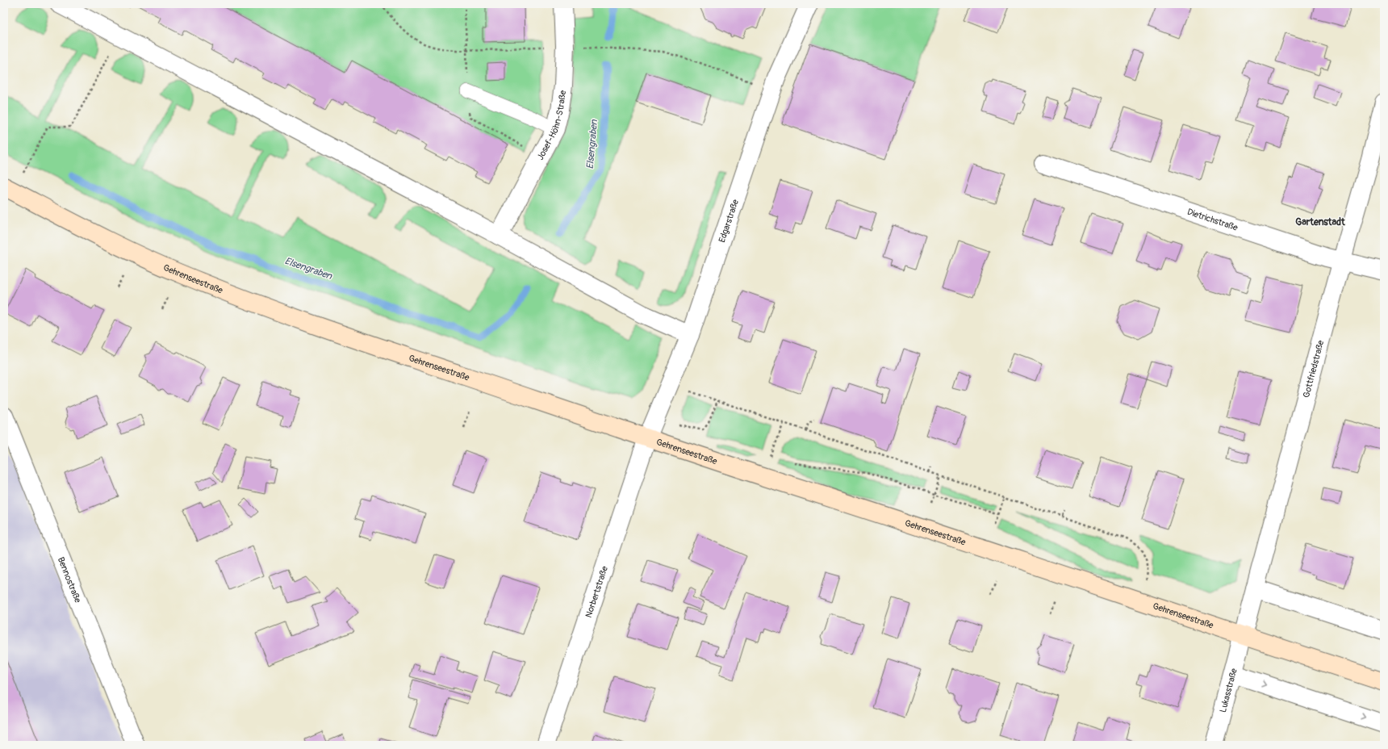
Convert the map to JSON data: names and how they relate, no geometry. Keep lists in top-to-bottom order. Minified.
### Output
{"streets":{"main road":["Gehrenseestraße"],"street":["Josef-Höhn-Straße","Dietrichstraße","Edgarstraße","Gottfriedstraße","Bennostraße","Norbertstraße","Lukasstraße"]},"crossings":[["Dietrichstraße","Gottfriedstraße"],["Edgarstraße","Gehrenseestraße"],["Edgarstraße","Norbertstraße"],["Gehrenseestraße","Gottfriedstraße"],["Gehrenseestraße","Norbertstraße"],["Gehrenseestraße","Lukasstraße"],["Gottfriedstraße","Lukasstraße"]],"districts":["Gartenstadt"],"water":["Elsengraben"]}
